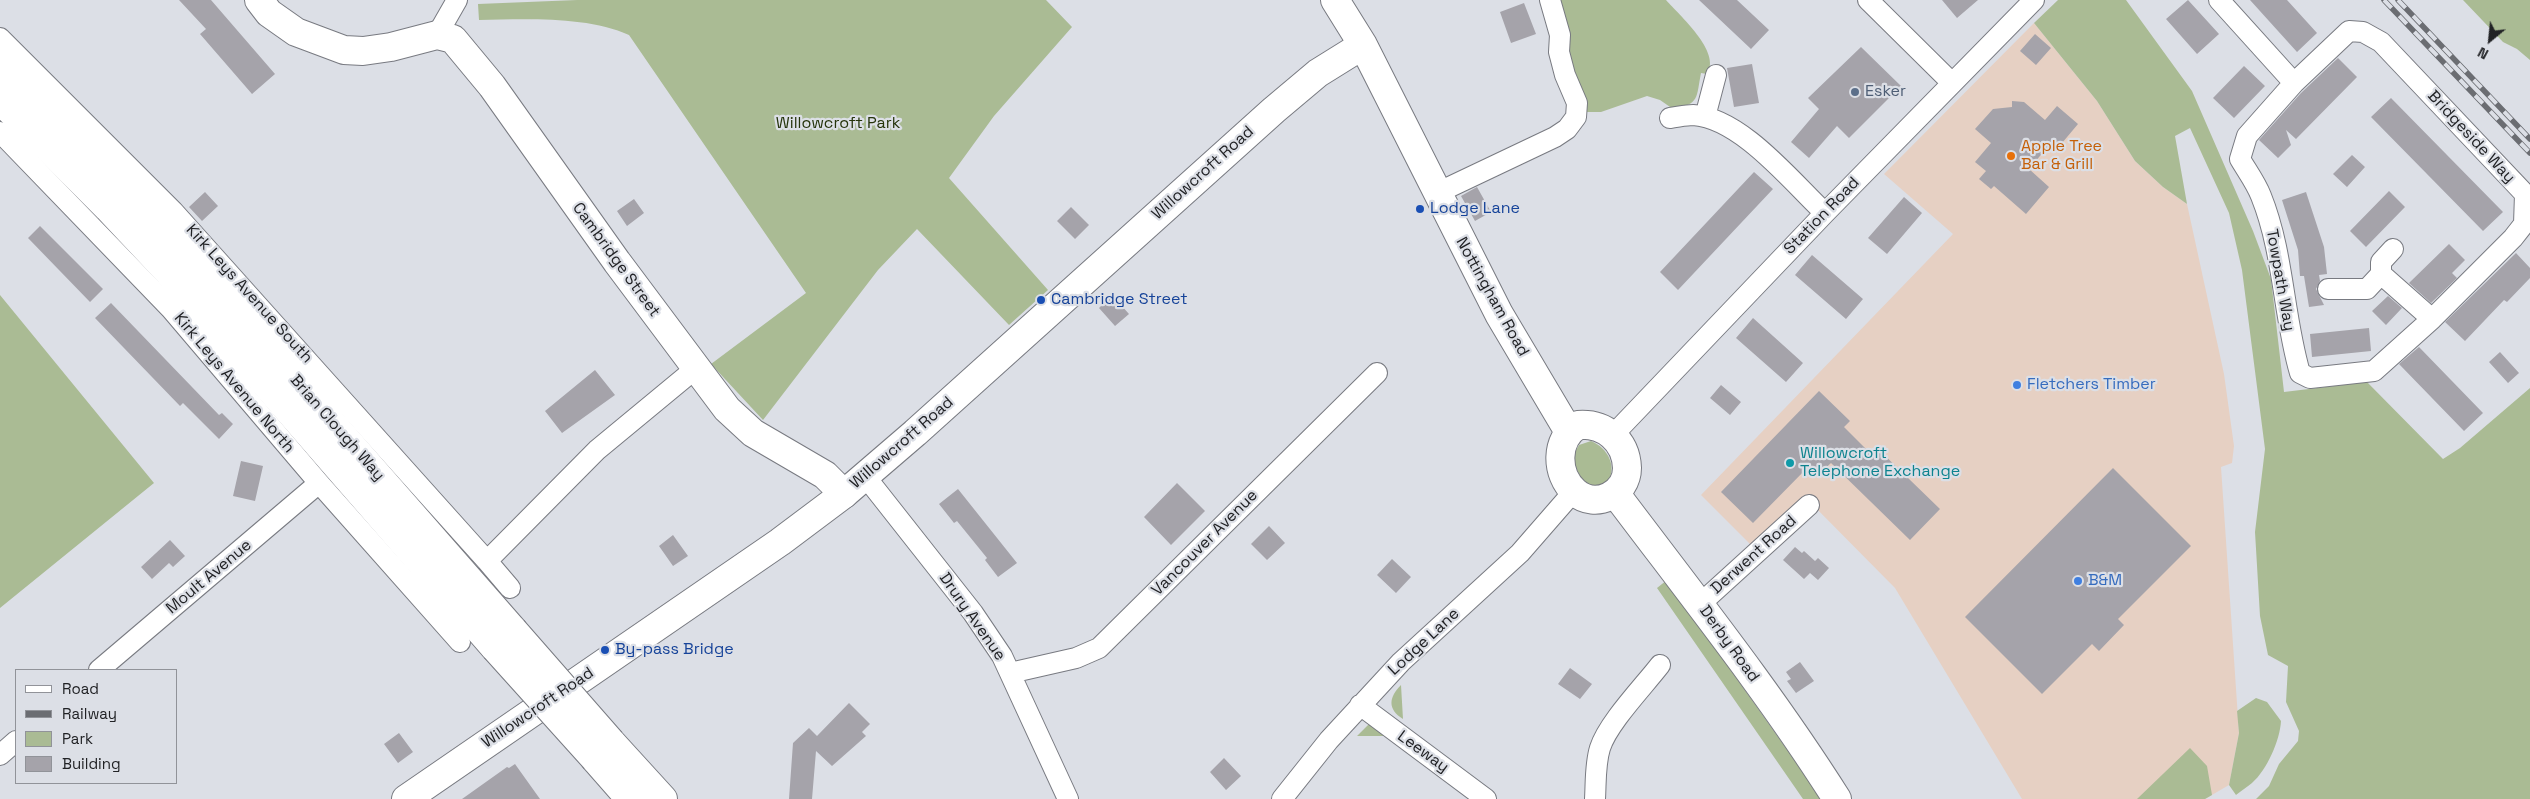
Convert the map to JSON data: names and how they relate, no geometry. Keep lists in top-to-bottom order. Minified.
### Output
{"streets":{"main road":["Willowcroft Road","Cambridge Street","Nottingham Road","Brian Clough Way","Derby Road"],"street":["Bridgeside Way","Station Road","Towpath Way","Kirk Leys Avenue South","Kirk Leys Avenue North","Vancouver Avenue","Derwent Road","Moult Avenue","Drury Avenue","Lodge Lane","Leeway"]},"crossings":[["Bridgeside Way","Towpath Way"],["Willowcroft Road","Cambridge Street"],["Willowcroft Road","Nottingham Road"],["Willowcroft Road","Drury Avenue"],["Station Road","Nottingham Road"],["Station Road","Lodge Lane"],["Station Road","Derby Road"],["Nottingham Road","Lodge Lane"],["Nottingham Road","Derby Road"],["Kirk Leys Avenue North","Moult Avenue"],["Vancouver Avenue","Drury Avenue"],["Derwent Road","Derby Road"],["Lodge Lane","Derby Road"],["Lodge Lane","Leeway"]],"parks":["Willowcroft Park"],"places":["Esker","Apple Tree Bar & Grill","Lodge Lane","Cambridge Street","Fletchers Timber","Willowcroft Telephone Exchange","B&M","By-pass Bridge"],"legend":["Road","Railway","Park","Building"],"north":"bottom left"}
